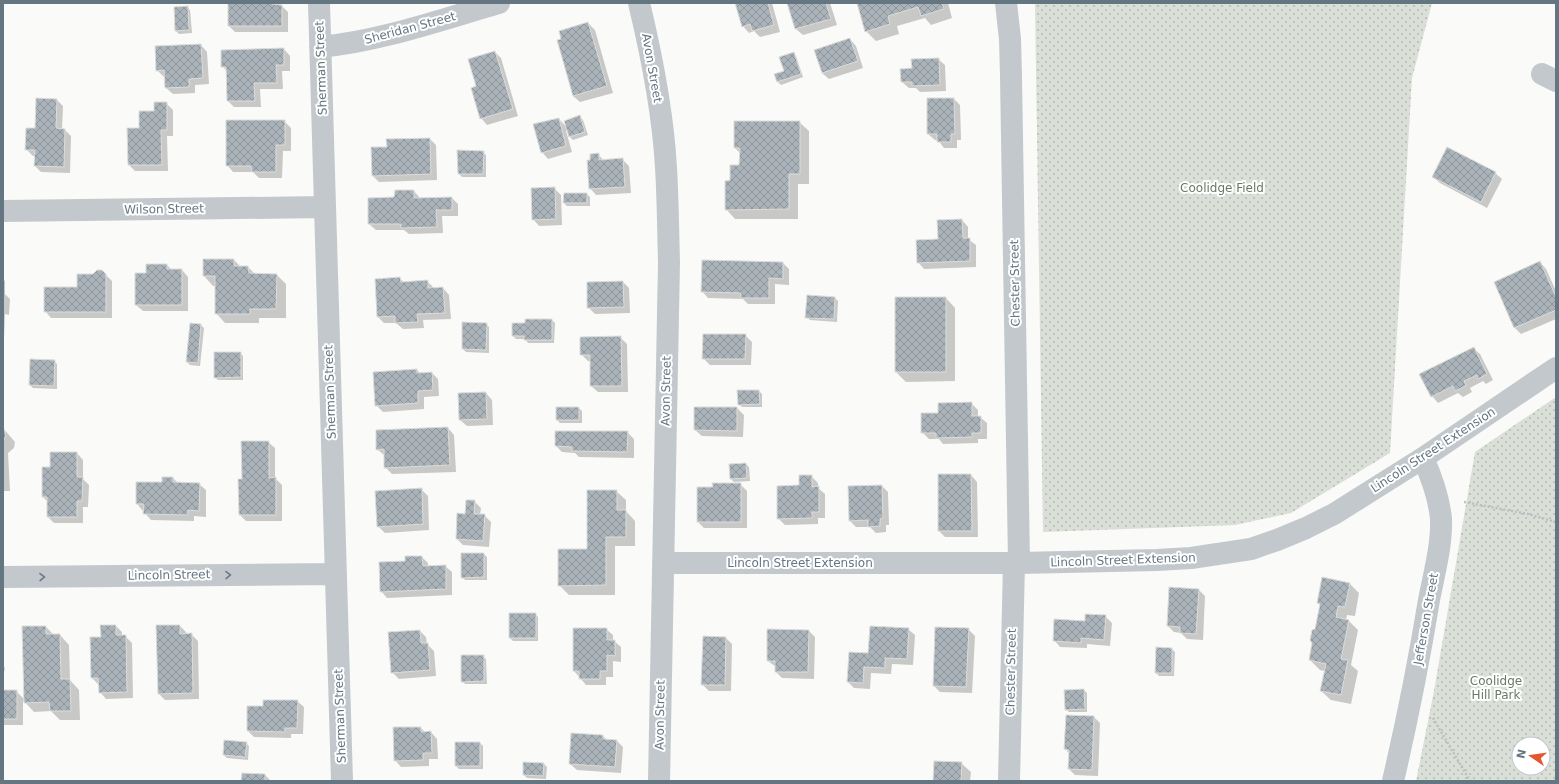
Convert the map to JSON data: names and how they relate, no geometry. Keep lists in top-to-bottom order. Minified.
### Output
{"streets":{"street":["Sheridan Street","Sherman Street","Avon Street","Wilson Street","Chester Street","Lincoln Street Extension","Lincoln Street","Jefferson Street"]},"crossings":[["Sheridan Street","Sherman Street"],["Sherman Street","Wilson Street"],["Sherman Street","Lincoln Street"],["Avon Street","Lincoln Street Extension"],["Chester Street","Lincoln Street Extension"],["Lincoln Street Extension","Jefferson Street"]],"one_way":["Lincoln Street"],"parks":["Coolidge Field","Coolidge Hill Park"],"north":"left"}
